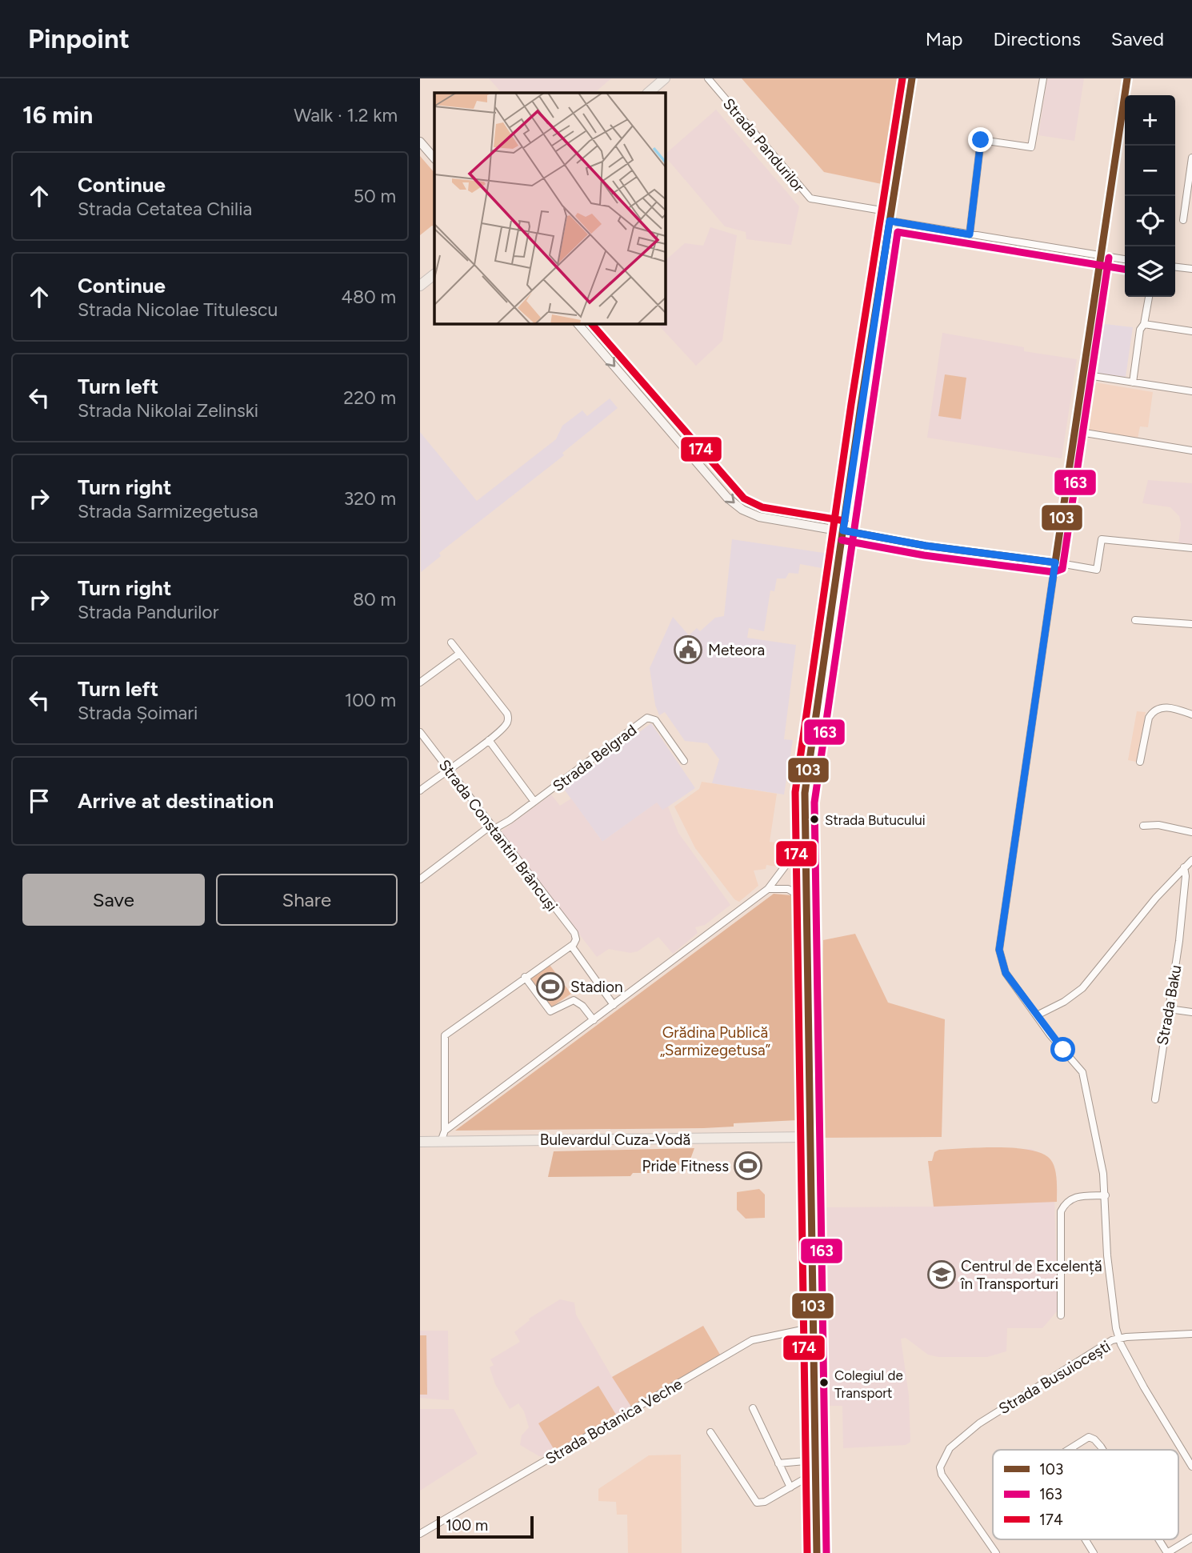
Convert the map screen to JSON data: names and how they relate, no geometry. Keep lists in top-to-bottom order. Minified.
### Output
{"streets":{"main road":["Bulevardul Cuza-Vodă"],"street":["Strada Pandurilor","Strada Belgrad","Strada Constantin Brâncuși","Strada Baku","Strada Busuiocești","Strada Botanica Veche"]},"crossings":[["Strada Belgrad","Strada Constantin Brâncuși"]],"parks":["Grădina Publică „Sarmizegetusa”"],"places":{"public building":["Meteora"],"other":["Strada Butucului","Colegiul de Transport"],"sports":["Stadion","Pride Fitness"],"school or university":["Centrul de Excelență în Transporturi"]},"lines":["transit line 103","transit line 174","transit line 163"],"legend":["103","163","174"],"scale_bar":"100 m","page":{"header":"Pinpoint","nav":["Map","Directions","Saved"],"heading":["16 min","Walk · 1.2 km"],"map_buttons":["+","−"],"list":[["Continue","Strada Cetatea Chilia","50 m"],["Continue","Strada Nicolae Titulescu","480 m"],["Turn left","Strada Nikolai Zelinski","220 m"],["Turn right","Strada Sarmizegetusa","320 m"],["Turn right","Strada Pandurilor","80 m"],["Turn left","Strada Șoimari","100 m"],"Arrive at destination"],"buttons":["Save","Share"],"scale":"100 m"}}
